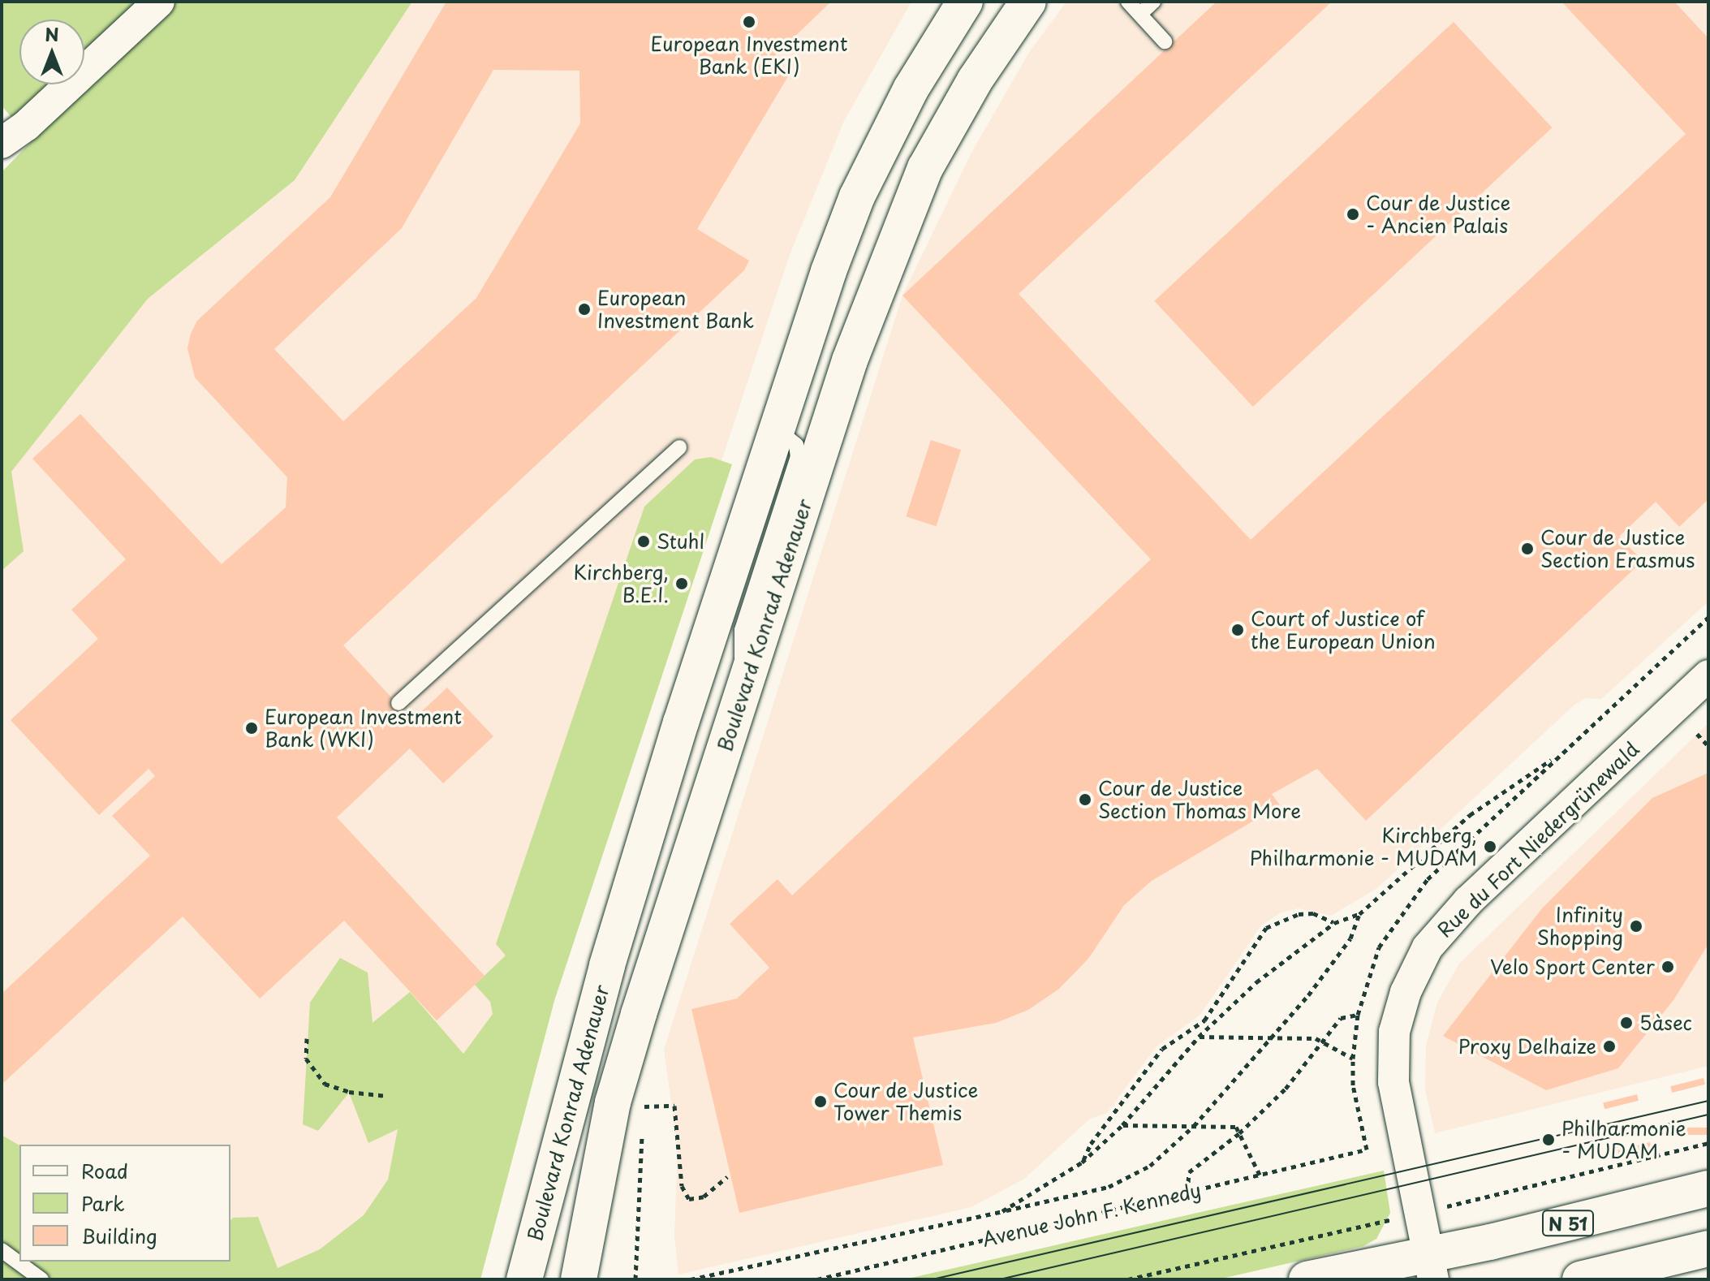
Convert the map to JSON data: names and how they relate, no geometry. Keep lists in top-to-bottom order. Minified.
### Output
{"streets":{"main road":["Boulevard Konrad Adenauer","N 51"],"street":["Rue du Fort Niedergrünewald"],"path":["Avenue John F. Kennedy"]},"crossings":[["Rue du Fort Niedergrünewald","N 51"]],"places":["European Investment Bank (EKI)","Cour de Justice - Ancien Palais","European Investment Bank","Stuhl","Cour de Justice Section Erasmus","Kirchberg, B.E.I.","Court of Justice of the European Union","European Investment Bank (WKI)","Cour de Justice Section Thomas More","Kirchberg, Philharmonie - MUDAM","Infinity Shopping","Velo Sport Center","5àsec","Proxy Delhaize","Cour de Justice Tower Themis","Philharmonie - MUDAM"],"legend":["Road","Park","Building"],"north":"top"}
